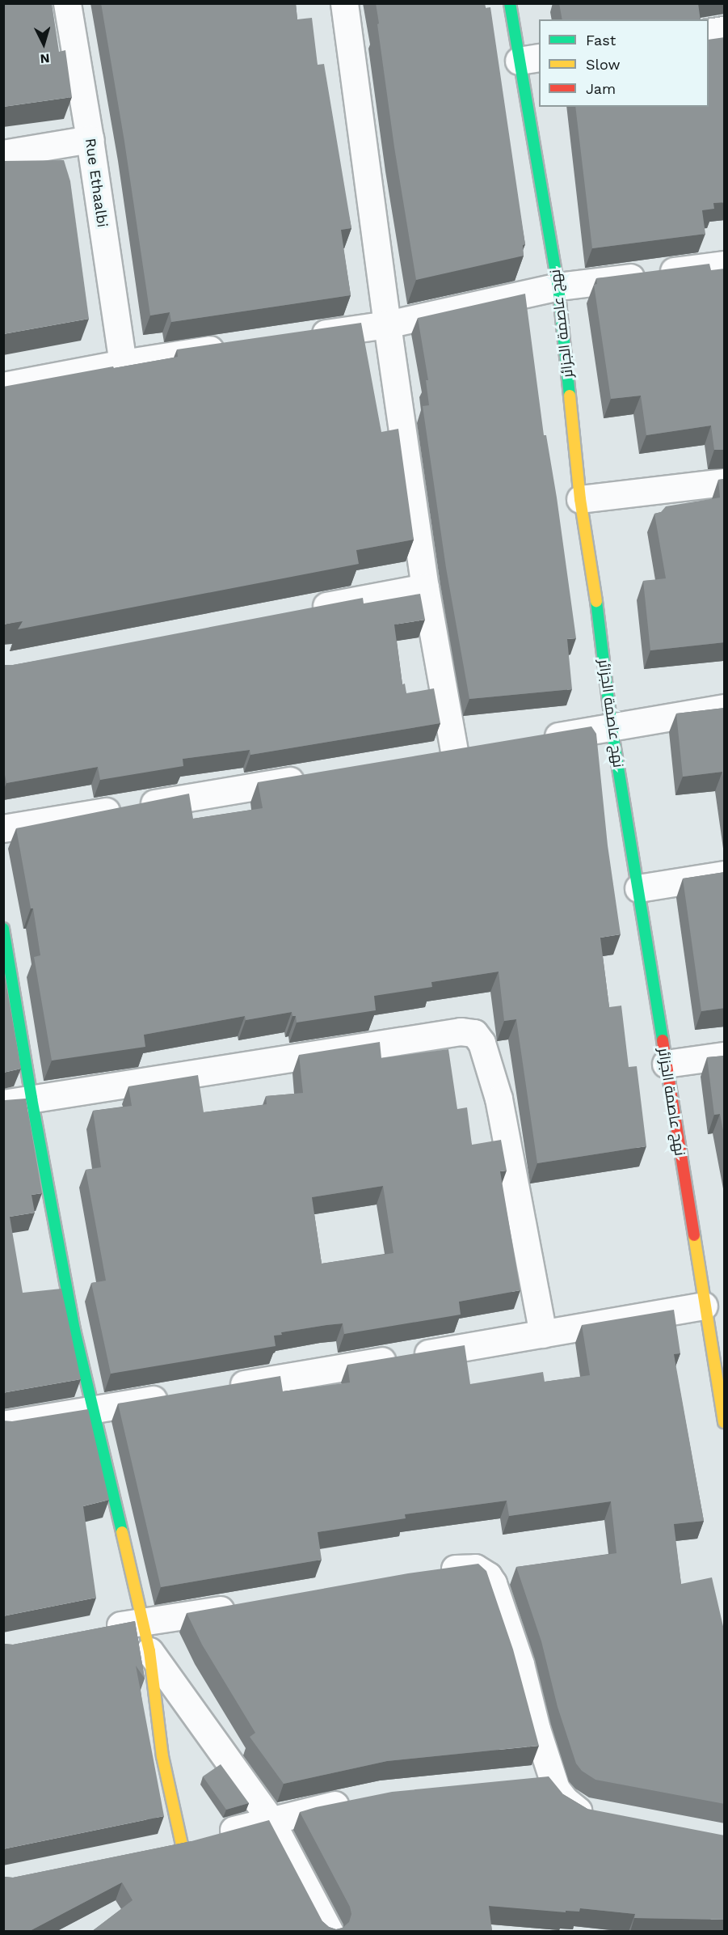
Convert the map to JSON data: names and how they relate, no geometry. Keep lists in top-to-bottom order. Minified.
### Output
{"streets":{"street":["Rue Ethaalbi","نهج عاصمة الجزائر"]},"legend":["Fast","Slow","Jam"],"north":"bottom"}
